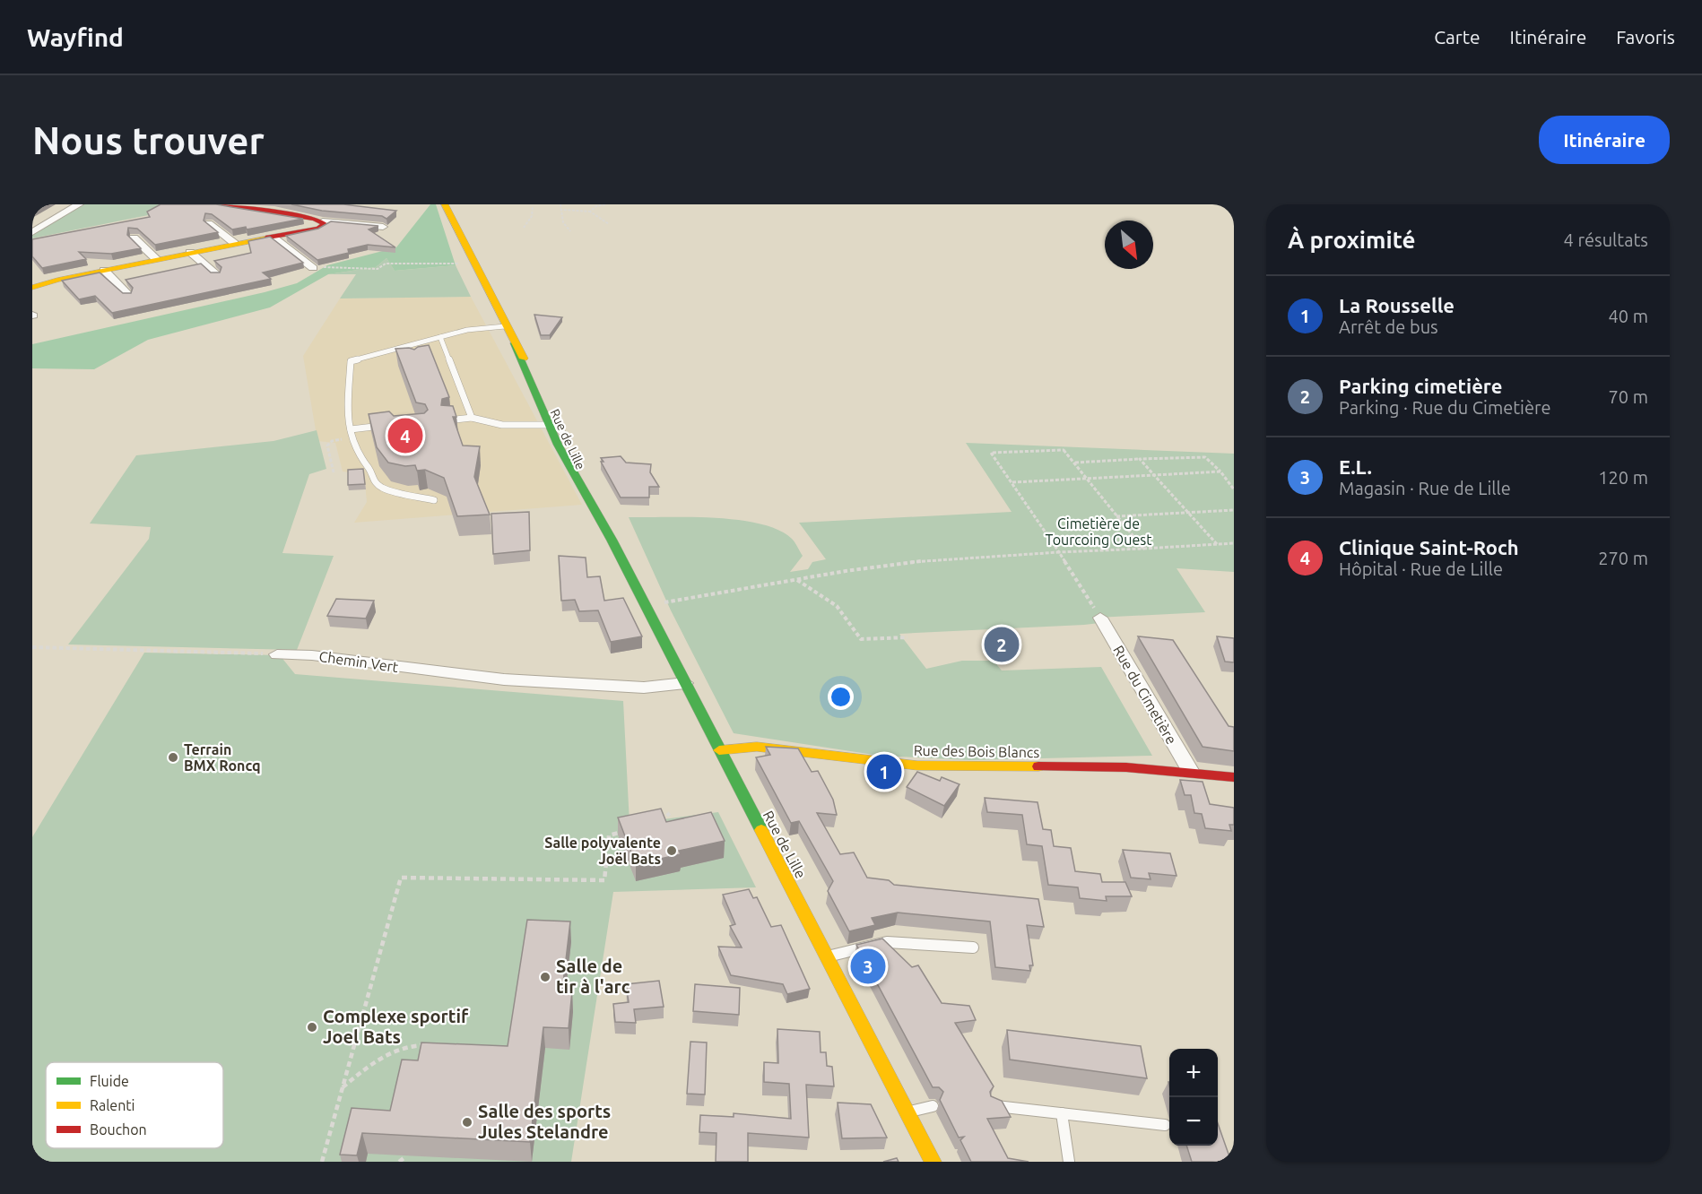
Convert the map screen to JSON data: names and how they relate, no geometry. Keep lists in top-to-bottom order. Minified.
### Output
{"streets":{"main road":["Rue de Lille","Rue des Bois Blancs"],"street":["Chemin Vert","Rue du Cimetière"]},"crossings":[["Rue de Lille","Chemin Vert"],["Rue de Lille","Rue des Bois Blancs"],["Rue du Cimetière","Rue des Bois Blancs"]],"parks":["Cimetière de Tourcoing Ouest"],"places":["Terrain BMX Roncq","Salle polyvalente Joël Bats","Salle de tir à l'arc","Complexe sportif Joel Bats","Salle des sports Jules Stelandre"],"legend":["Fluide","Ralenti","Bouchon"],"north":"bottom right","page":{"header":"Wayfind","nav":["Carte","Itinéraire","Favoris"],"buttons":"Itinéraire","title":"Nous trouver","heading":["À proximité","4 résultats"],"list":[{"mark":"1","name":"La Rousselle","note":"Arrêt de bus","value":"40 m"},{"mark":"2","name":"Parking cimetière","note":"Parking · Rue du Cimetière","value":"70 m"},{"mark":"3","name":"E.L.","note":"Magasin · Rue de Lille","value":"120 m"},{"mark":"4","name":"Clinique Saint-Roch","note":"Hôpital · Rue de Lille","value":"270 m"}],"pins":["4","2","1","3"],"map_buttons":["+","−"]}}
